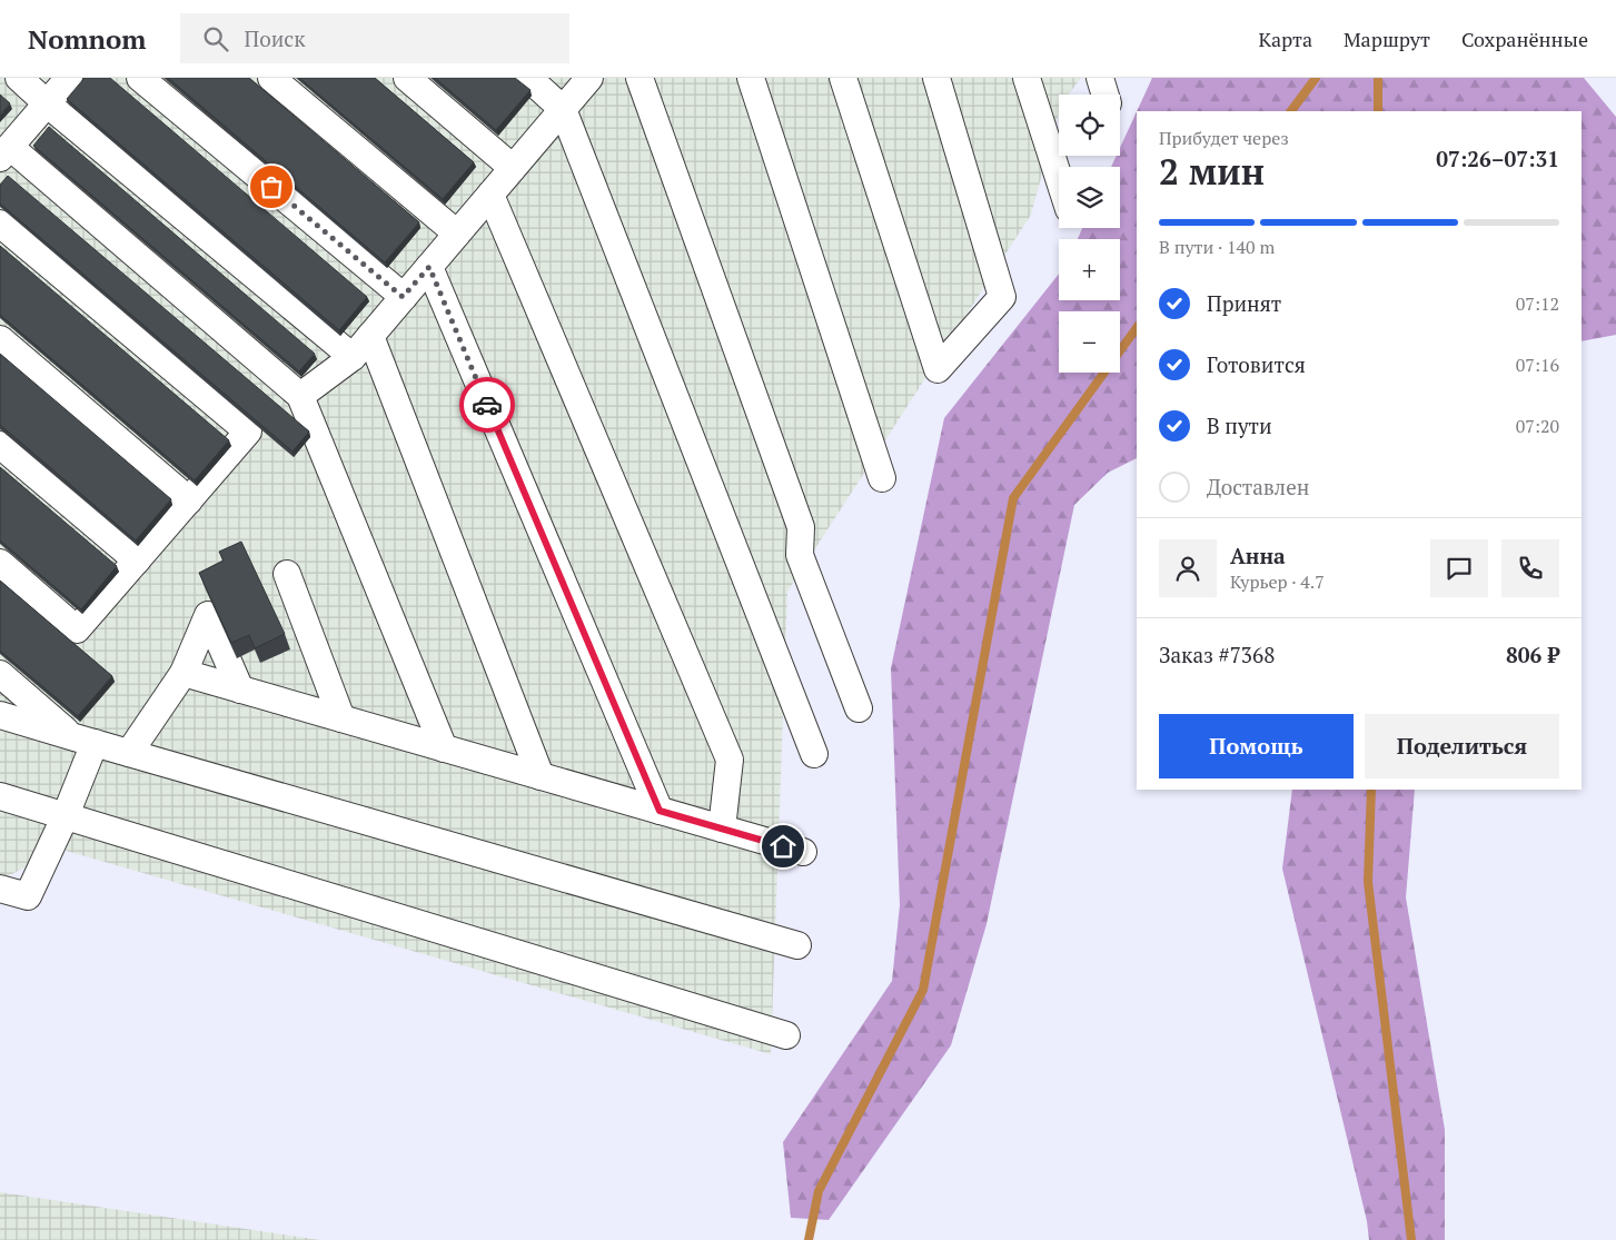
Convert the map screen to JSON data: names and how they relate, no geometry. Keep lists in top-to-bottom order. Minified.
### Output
{"page":{"header":"Nomnom","search":"Поиск","nav":["Карта","Маршрут","Сохранённые"],"map_buttons":["+","−"],"heading":["2 мин","Прибудет через","07:26–07:31"],"panel":["Анна","Курьер · 4.7","Заказ #7368","806 ₽"],"bar":"В пути · 140 m","list":[["Принят","07:12"],["Готовится","07:16"],["В пути","07:20"],"Доставлен"],"buttons":["Помощь","Поделиться"]}}
